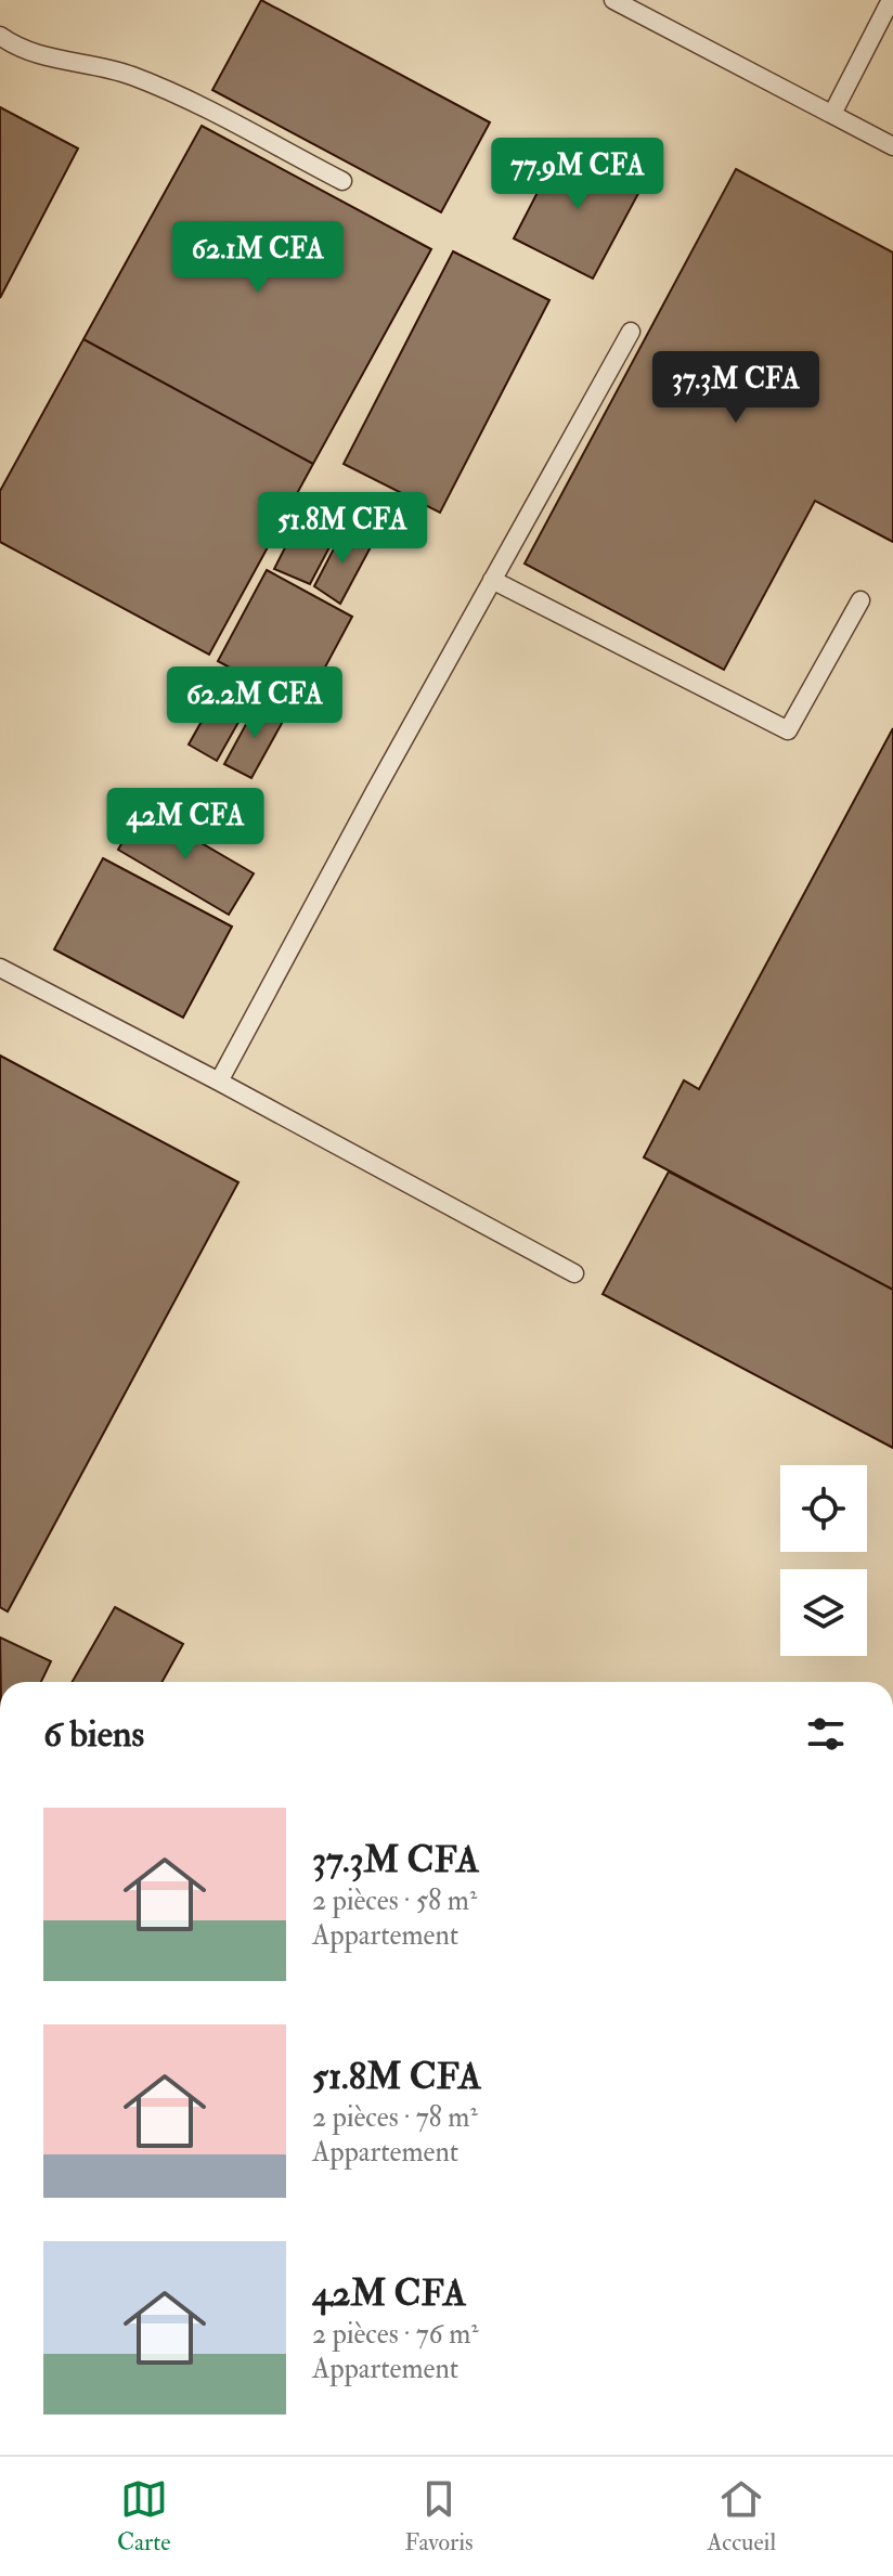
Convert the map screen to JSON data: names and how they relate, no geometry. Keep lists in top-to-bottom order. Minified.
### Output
{"page":{"price":["77.9M CFA","62.1M CFA","37.3M CFA","51.8M CFA","62.2M CFA","42M CFA"],"heading":"6 biens","list":[{"name":"37.3M CFA","note":"2 pièces · 58 m² · Appartement"},{"name":"51.8M CFA","note":"2 pièces · 78 m² · Appartement"},{"name":"42M CFA","note":"2 pièces · 76 m² · Appartement"}],"tabs":["Carte","Favoris","Accueil"]}}
